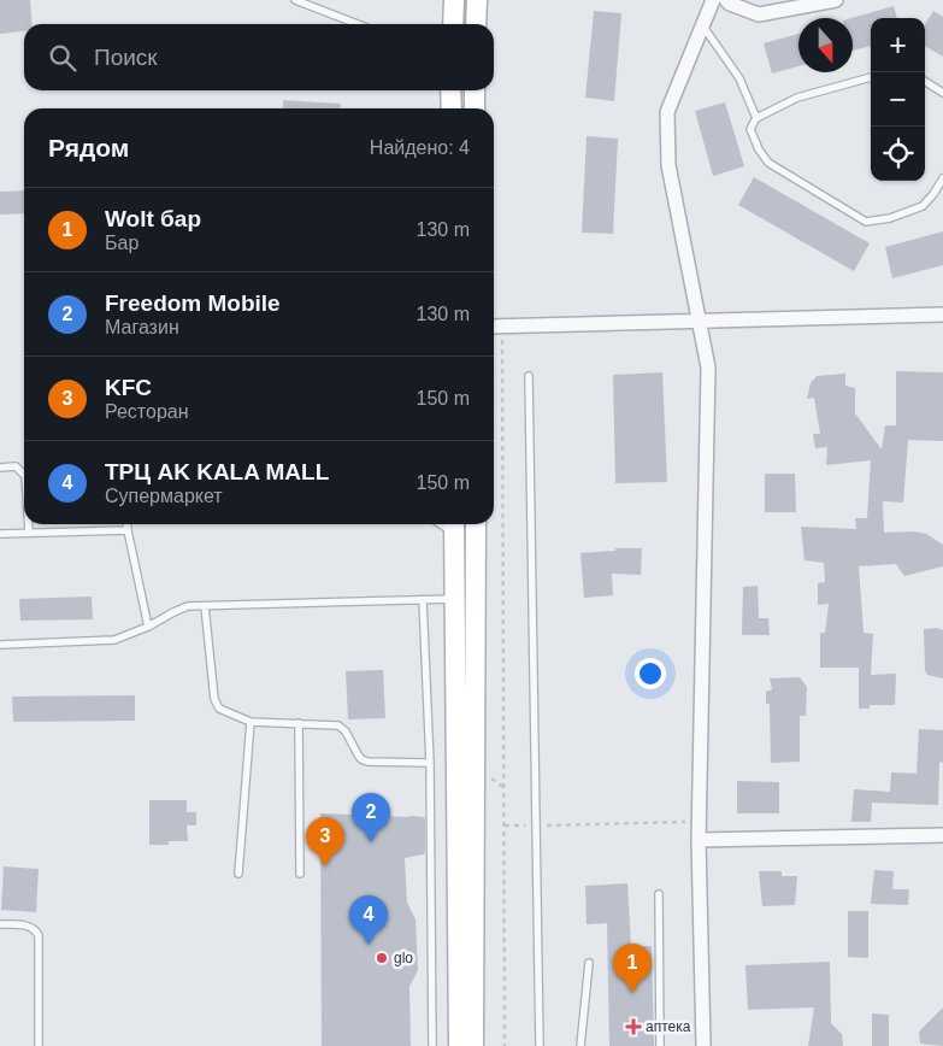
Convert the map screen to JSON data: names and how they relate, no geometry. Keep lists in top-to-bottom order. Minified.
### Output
{"places":{"other":["glo"],"health":["аптека"]},"north":"bottom","page":{"map_buttons":["+","−"],"search":"Поиск","heading":["Рядом","Найдено: 4"],"list":[{"mark":"1","name":"Wolt бар","note":"Бар","value":"130 m"},{"mark":"2","name":"Freedom Mobile","note":"Магазин","value":"130 m"},{"mark":"3","name":"KFC","note":"Ресторан","value":"150 m"},{"mark":"4","name":"ТРЦ AK KALA MALL","note":"Супермаркет","value":"150 m"}],"pins":["2","3","4","1"]}}
